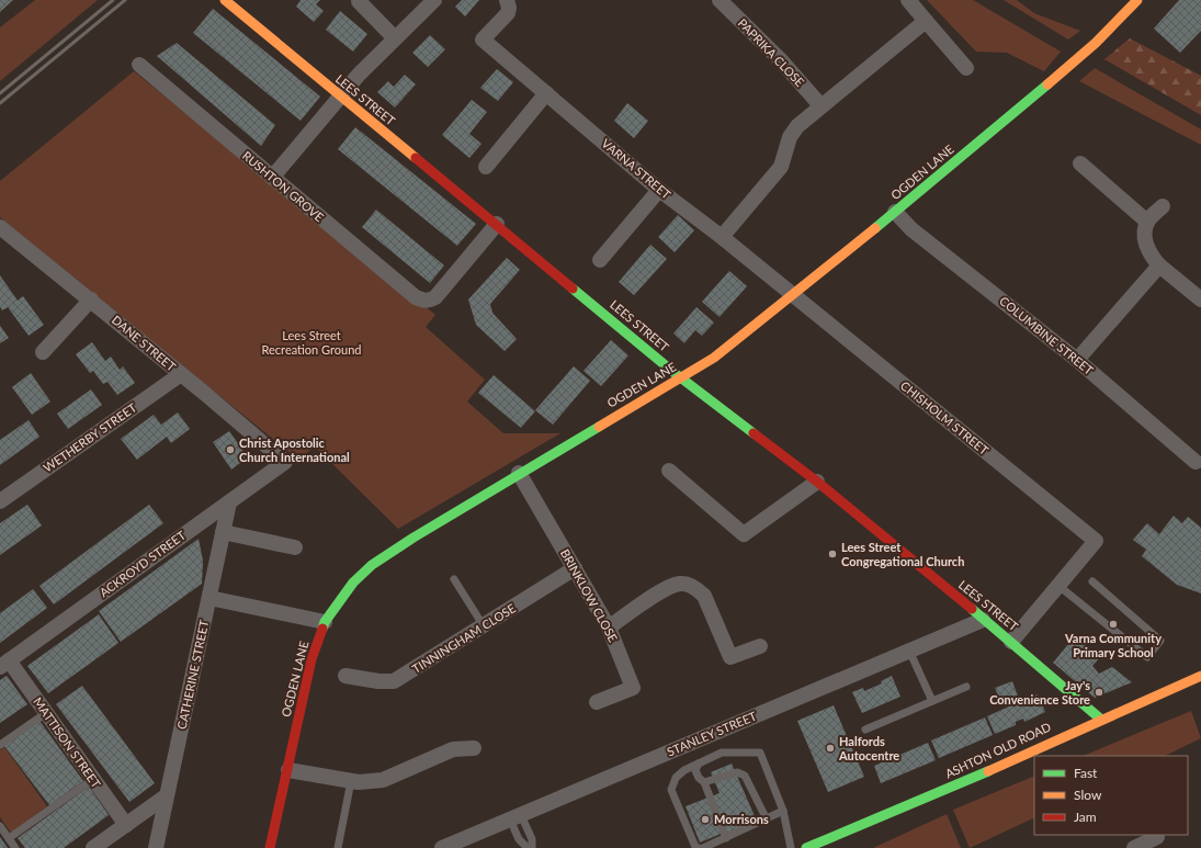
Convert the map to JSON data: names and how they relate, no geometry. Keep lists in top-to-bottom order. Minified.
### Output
{"streets":{"main road":["LEES STREET","OGDEN LANE","ASHTON OLD ROAD"],"street":["PAPRIKA CLOSE","VARNA STREET","RUSHTON GROVE","COLUMBINE STREET","DANE STREET","CHISHOLM STREET","WETHERBY STREET","ACKROYD STREET","BRINKLOW CLOSE","TINNINGHAM CLOSE","CATHERINE STREET","STANLEY STREET","MATTISON STREET"]},"crossings":[["LEES STREET","OGDEN LANE"],["LEES STREET","RUSHTON GROVE"],["LEES STREET","STANLEY STREET"],["LEES STREET","ASHTON OLD ROAD"],["VARNA STREET","OGDEN LANE"],["VARNA STREET","CHISHOLM STREET"],["OGDEN LANE","COLUMBINE STREET"],["OGDEN LANE","CHISHOLM STREET"],["OGDEN LANE","BRINKLOW CLOSE"],["DANE STREET","WETHERBY STREET"],["DANE STREET","ACKROYD STREET"],["ACKROYD STREET","CATHERINE STREET"],["ACKROYD STREET","MATTISON STREET"],["BRINKLOW CLOSE","TINNINGHAM CLOSE"]],"parks":["Lees Street Recreation Ground"],"places":["Christ Apostolic Church International","Lees Street Congregational Church","Varna Community Primary School","Jay's Convenience Store","Halfords Autocentre","Morrisons"],"legend":["Fast","Slow","Jam"]}
